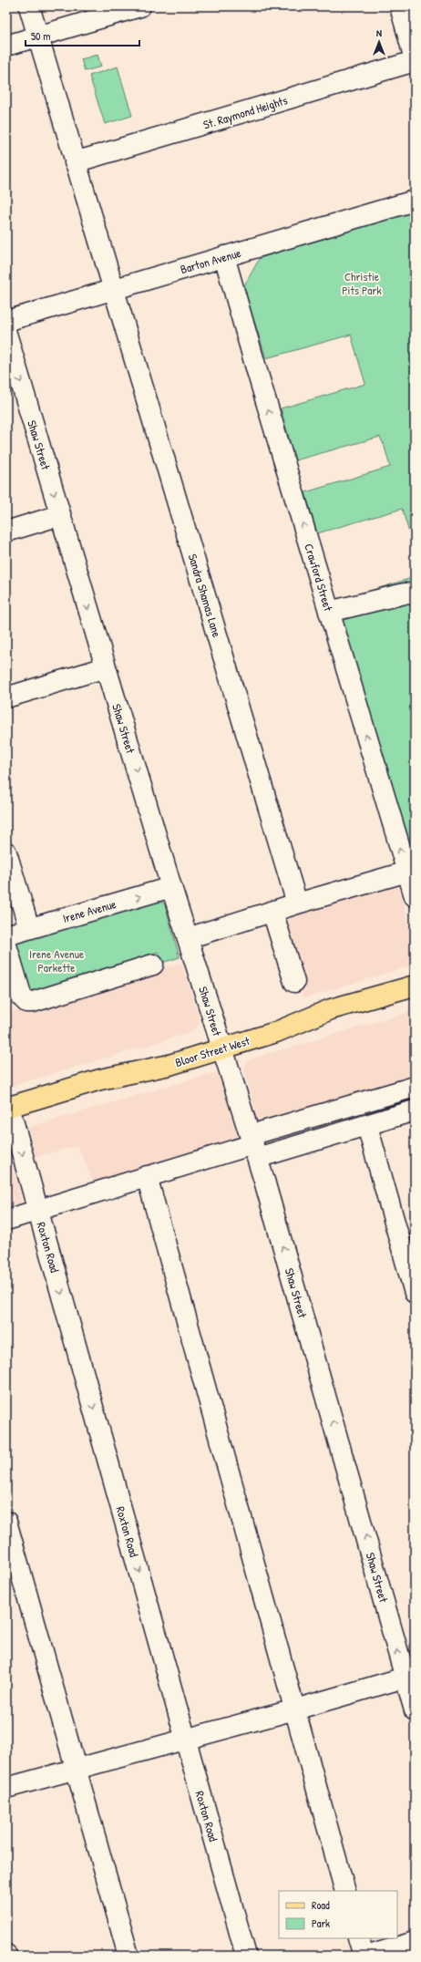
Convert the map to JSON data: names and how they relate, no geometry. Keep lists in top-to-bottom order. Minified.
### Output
{"streets":{"main road":["Bloor Street West"],"street":["St. Raymond Heights","Barton Avenue","Shaw Street","Crawford Street","Sandra Shamas Lane","Irene Avenue","Roxton Road"]},"crossings":[["St. Raymond Heights","Sandra Shamas Lane"],["Barton Avenue","Crawford Street"],["Barton Avenue","Sandra Shamas Lane"],["Shaw Street","Irene Avenue"],["Shaw Street","Bloor Street West"],["Bloor Street West","Roxton Road"]],"one_way":["Crawford Street","Irene Avenue"],"parks":["Christie Pits Park","Irene Avenue Parkette"],"legend":["Road","Park"],"scale_bar":"50 m","north":"top"}
